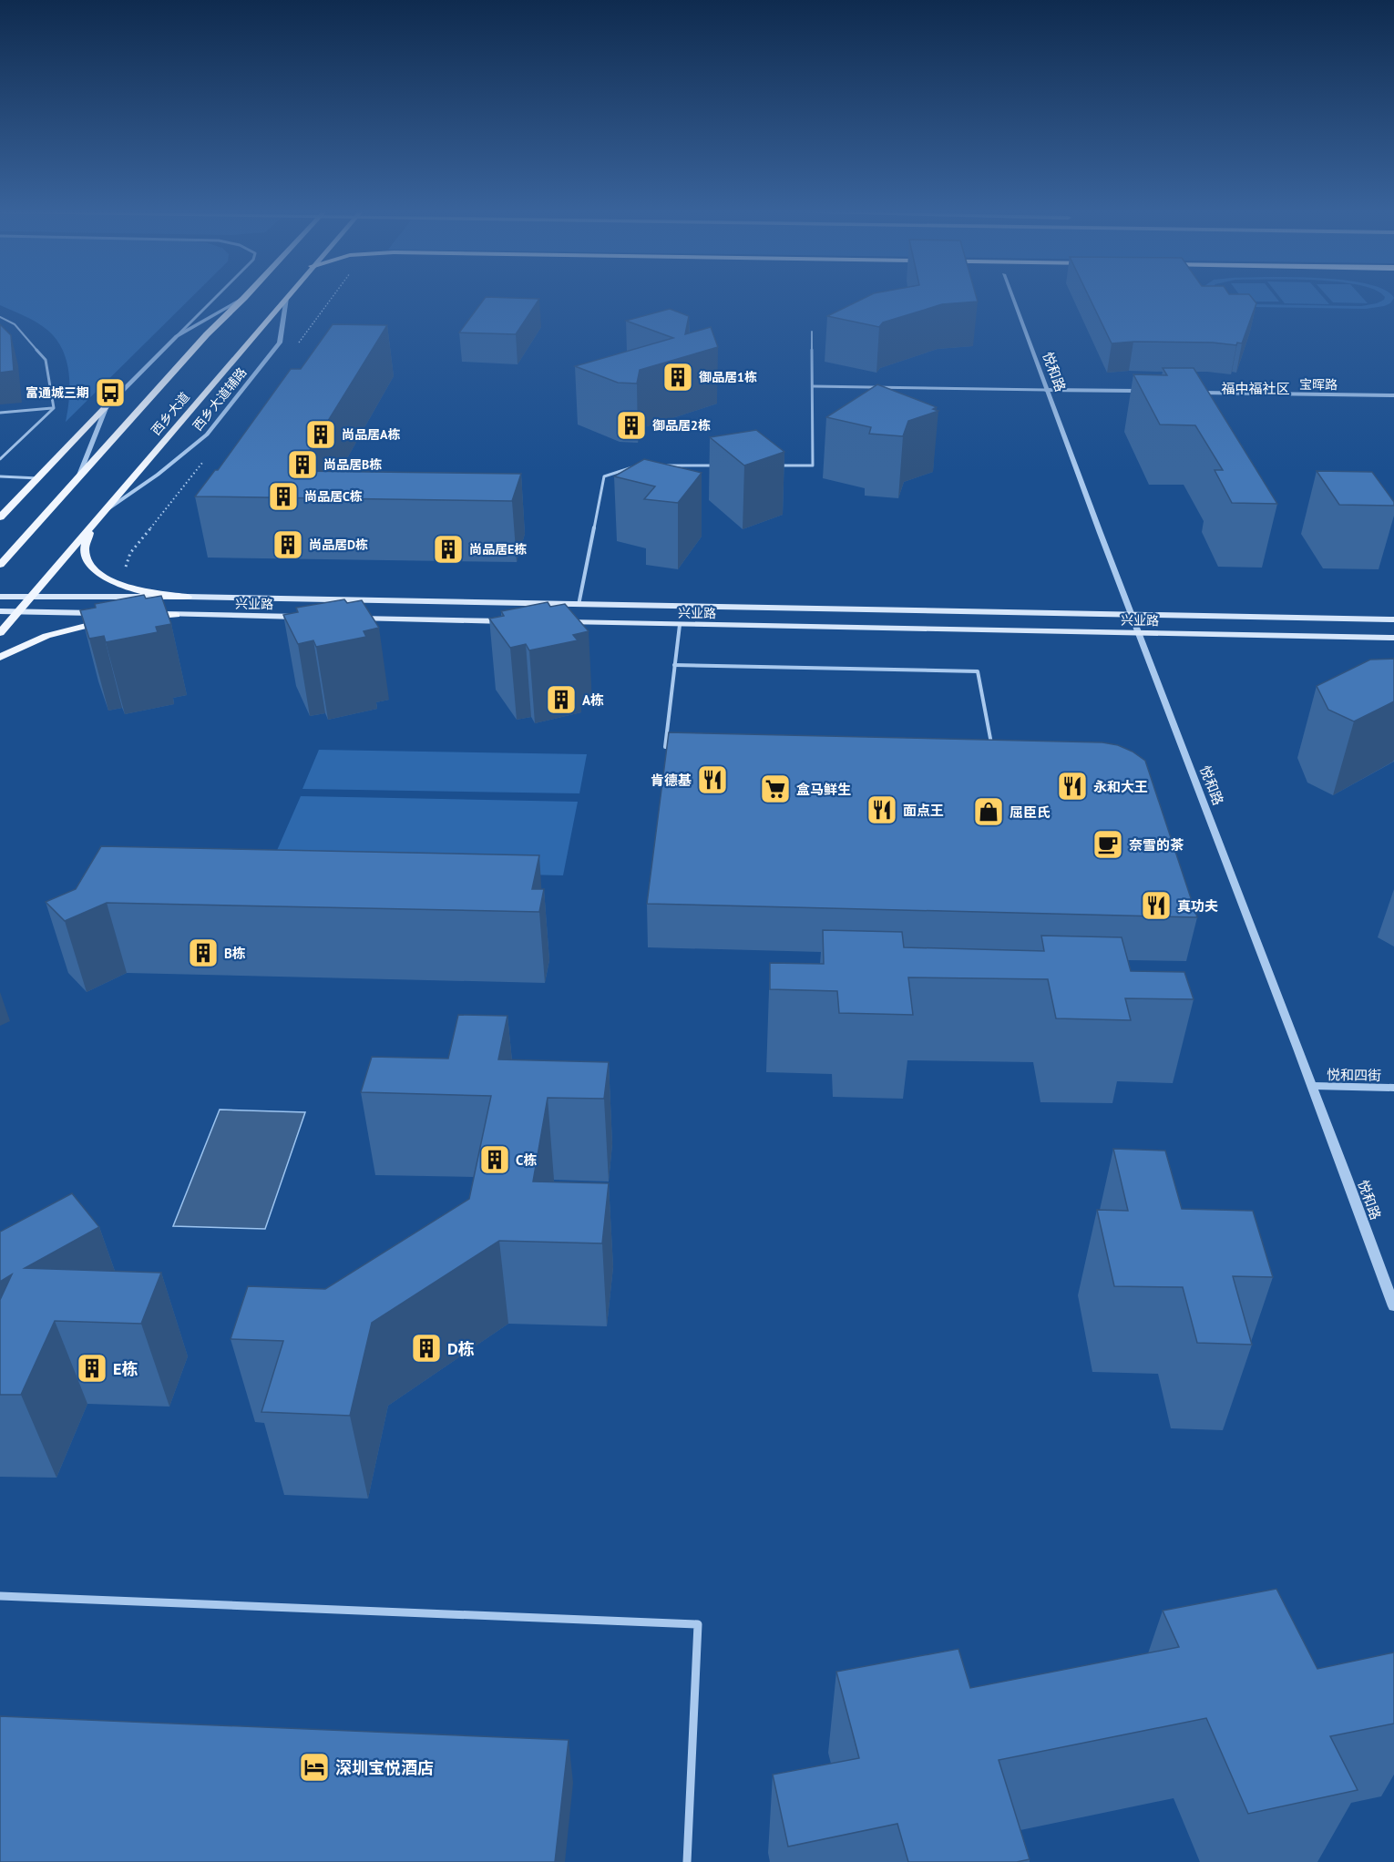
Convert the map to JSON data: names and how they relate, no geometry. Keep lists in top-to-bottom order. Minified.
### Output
{"streets":{"main road":["西乡大道","兴业路"],"street":["悦和路","宝晖路","西乡大道辅路","悦和四街"]},"crossings":[["悦和路","兴业路"],["悦和路","悦和四街"],["西乡大道辅路","西乡大道"],["西乡大道","兴业路"]],"districts":["福中福社区"],"places":{"building":["御品居1栋","御品居2栋","尚品居A栋","尚品居B栋","尚品居C栋","尚品居D栋","尚品居E栋","A栋","B栋","C栋","D栋","E栋"],"bus stop":["富通城三期"],"restaurant":["肯德基","永和大王","面点王","真功夫"],"supermarket":["盒马鲜生"],"shop":["屈臣氏"],"cafe":["奈雪的茶"],"hotel":["深圳宝悦酒店"]}}
